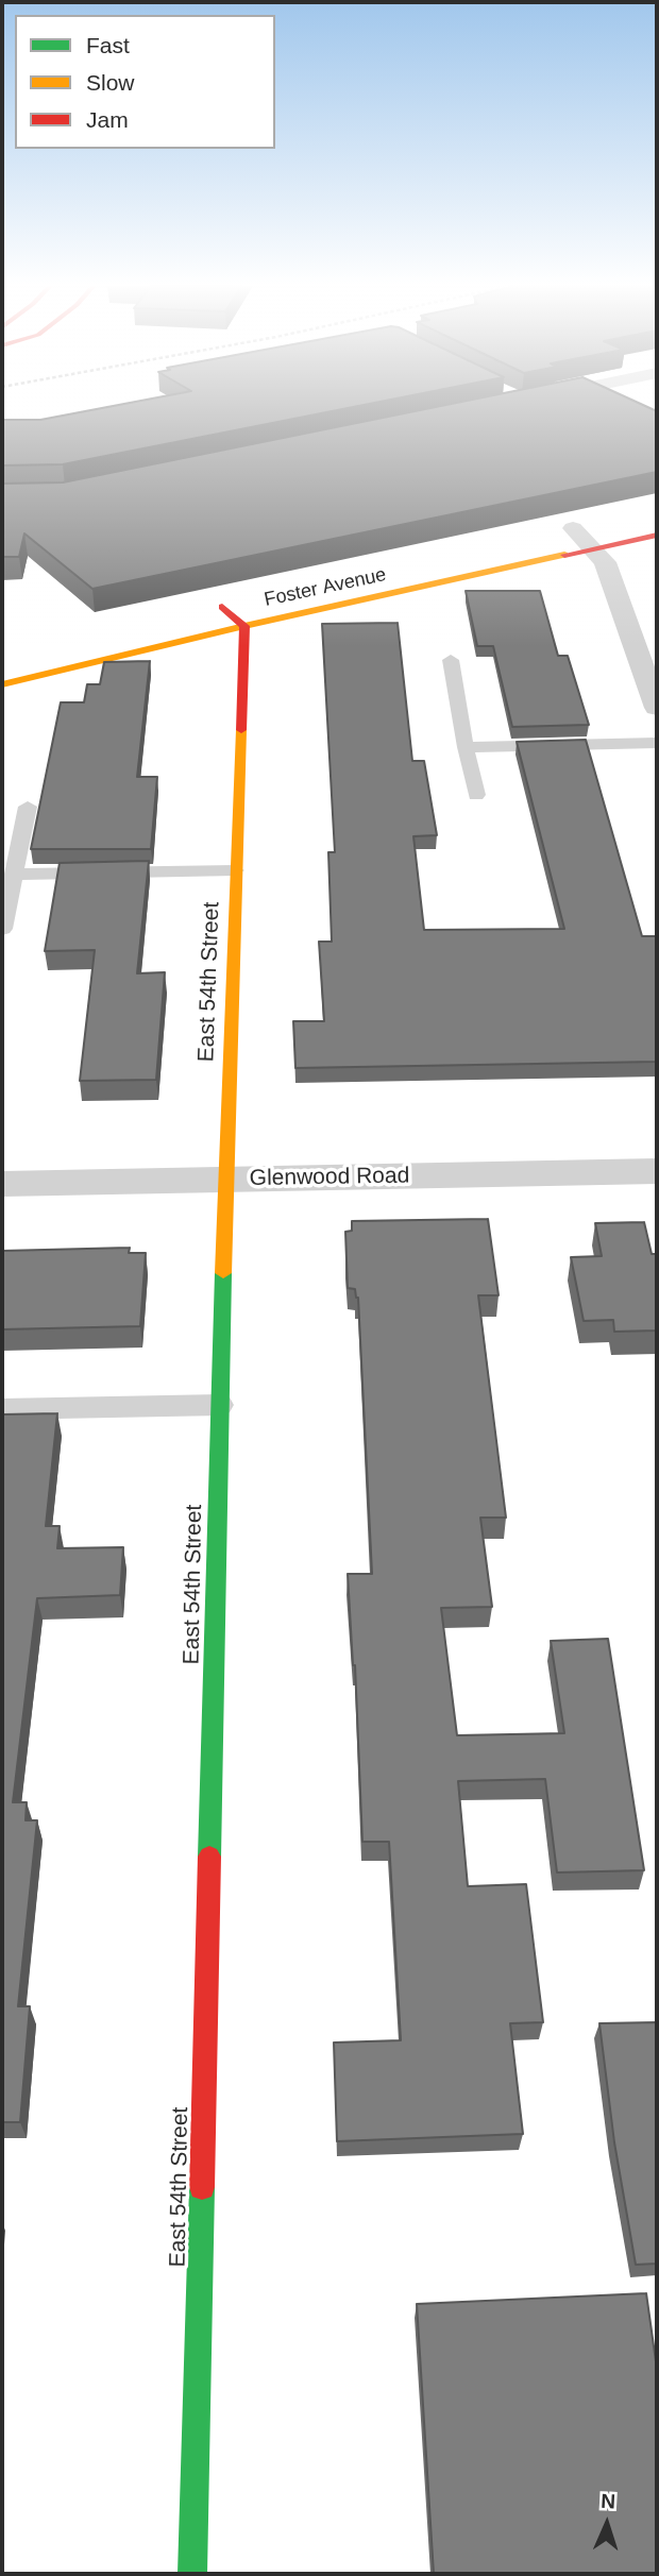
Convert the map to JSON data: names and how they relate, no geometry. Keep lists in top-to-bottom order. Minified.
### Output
{"streets":{"street":["Foster Avenue","East 54th Street","Glenwood Road"]},"crossings":[["Foster Avenue","East 54th Street"],["East 54th Street","Glenwood Road"]],"legend":["Fast","Slow","Jam"],"north":"top"}
